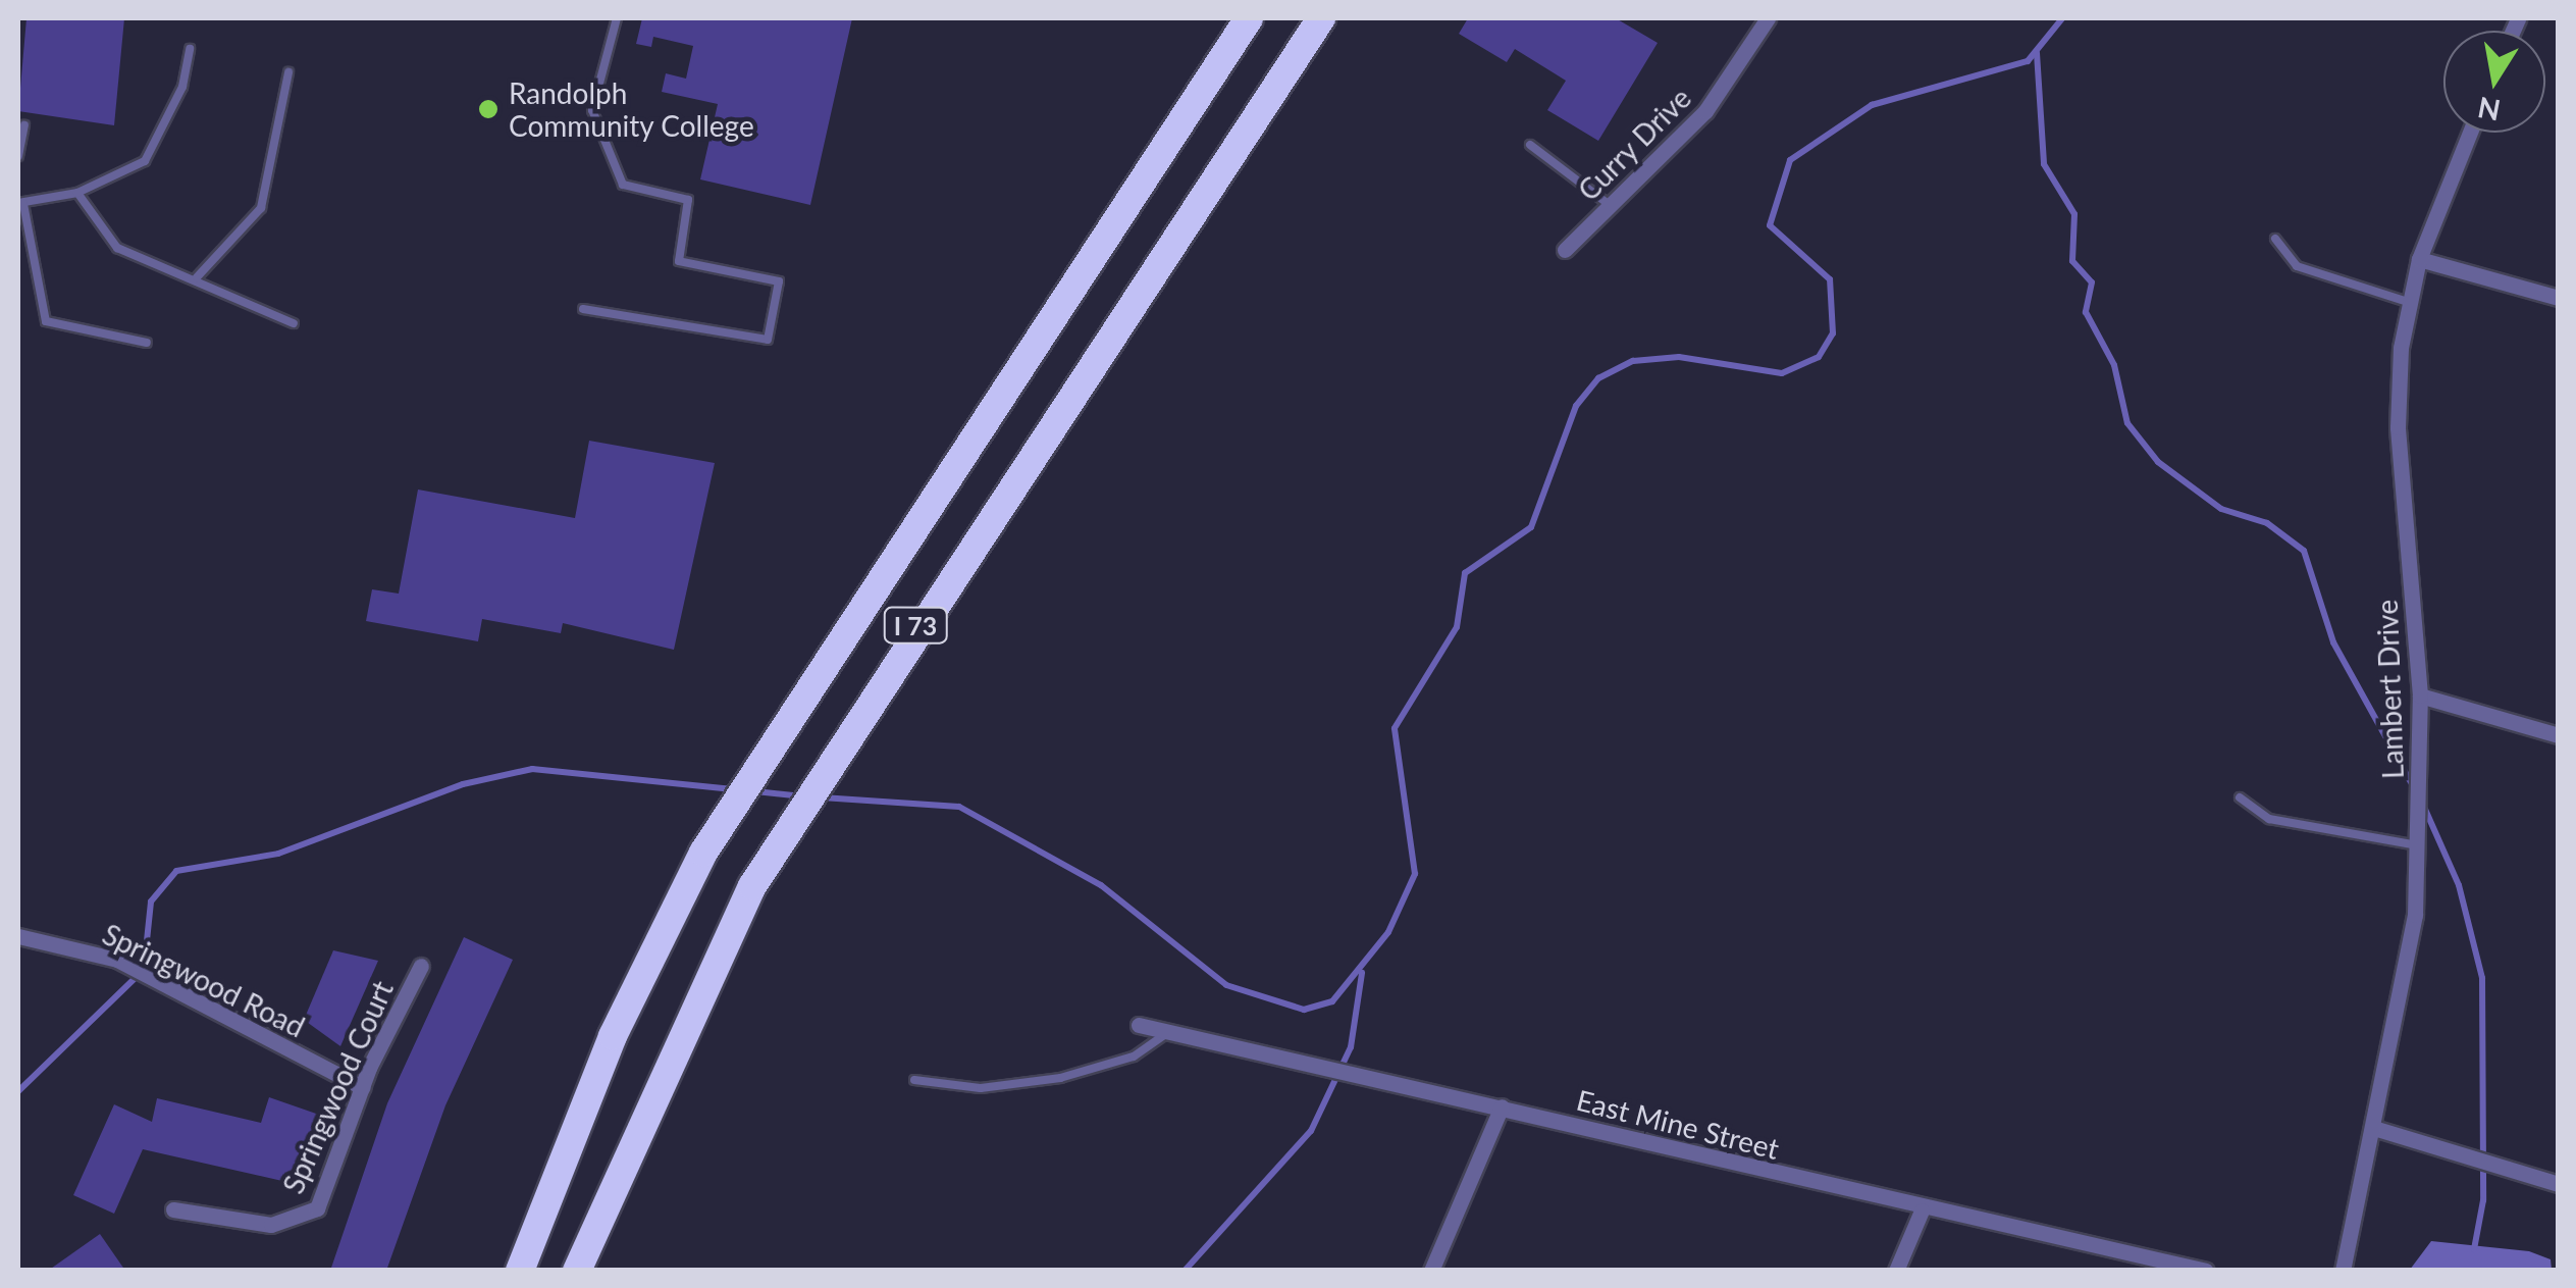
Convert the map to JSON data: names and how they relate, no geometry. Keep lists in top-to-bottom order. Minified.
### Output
{"streets":{"highway":["I 73"],"street":["Curry Drive","Lambert Drive","Springwood Road","Springwood Court","East Mine Street"]},"crossings":[["Springwood Road","Springwood Court"]],"places":["Randolph Community College"],"north":"bottom"}
